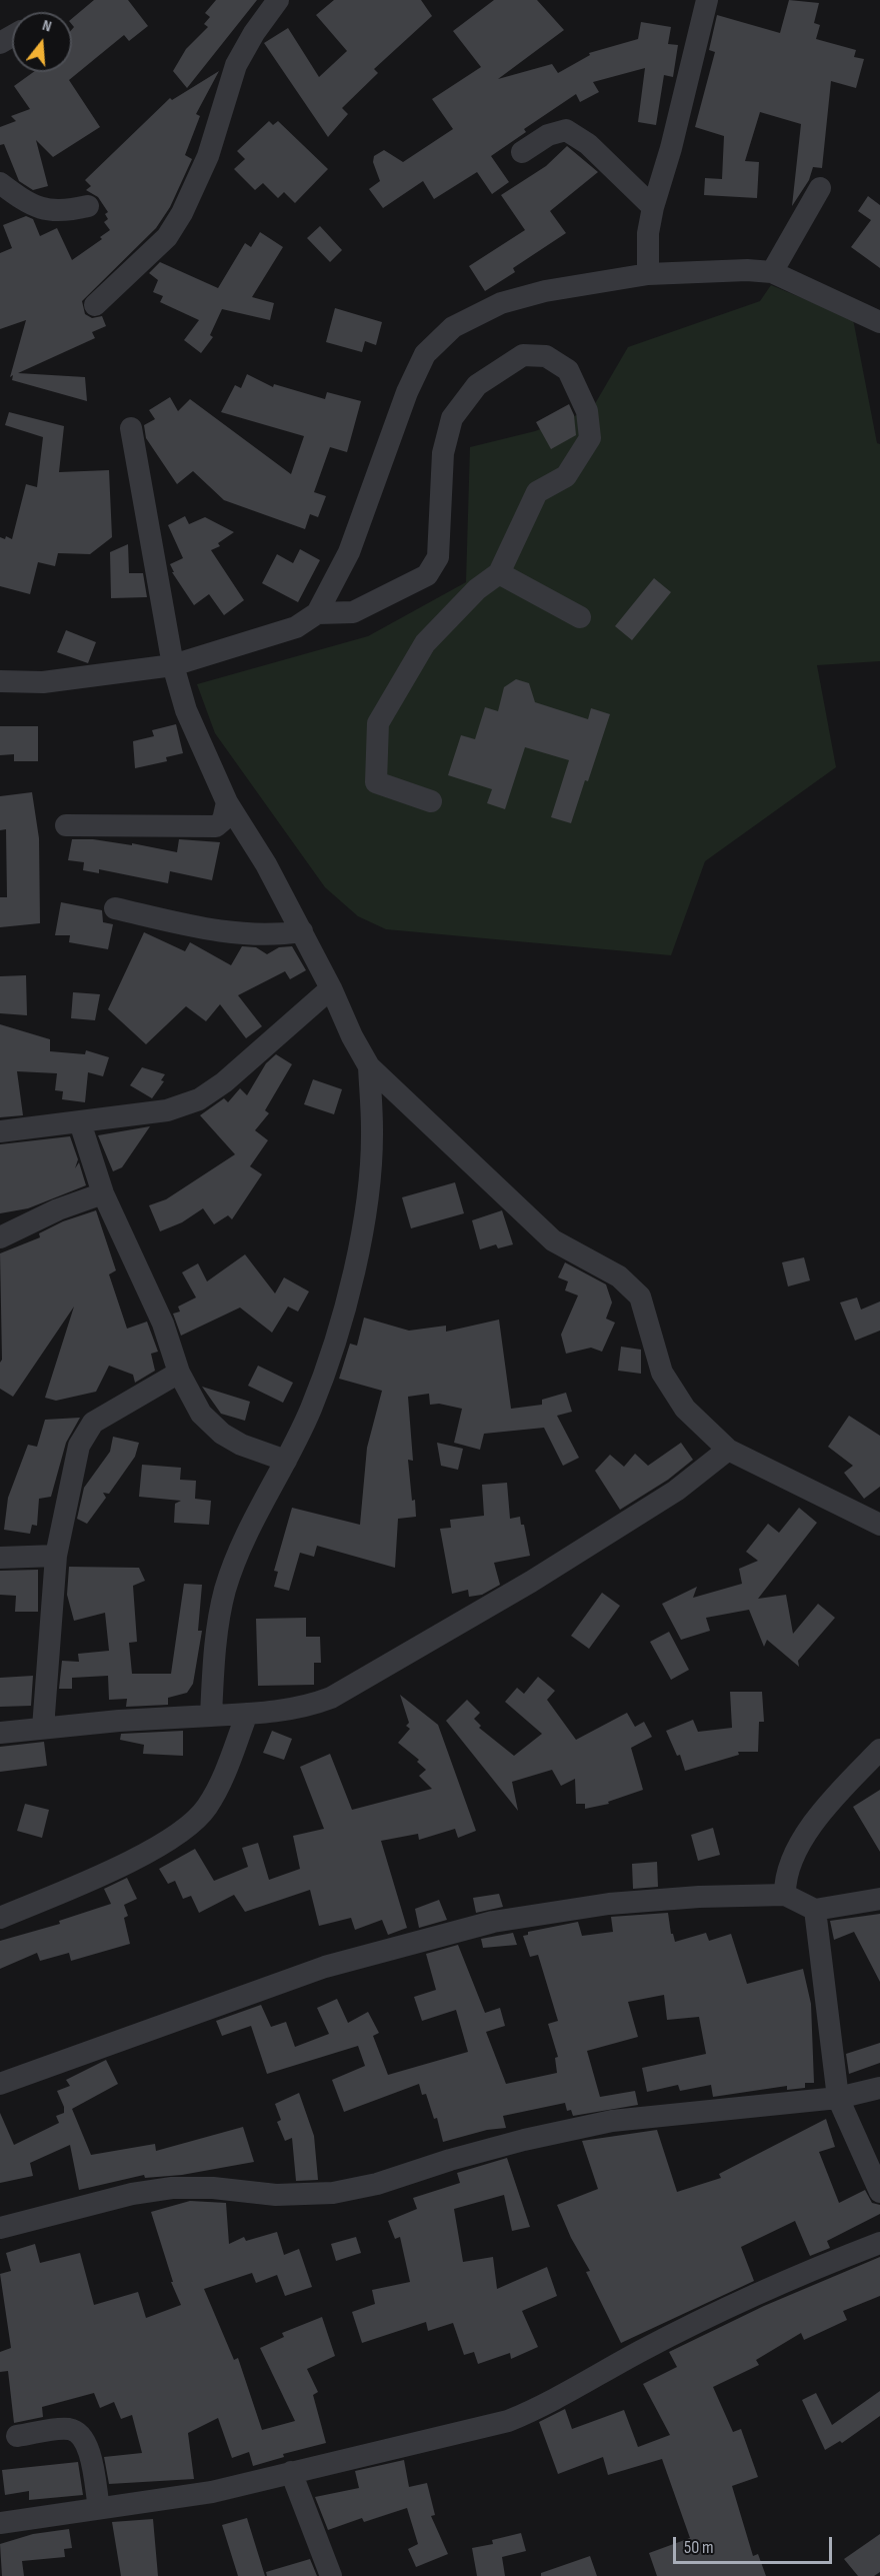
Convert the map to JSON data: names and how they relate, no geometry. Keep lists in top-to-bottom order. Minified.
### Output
{"scale_bar":"50 m","north":"top"}
